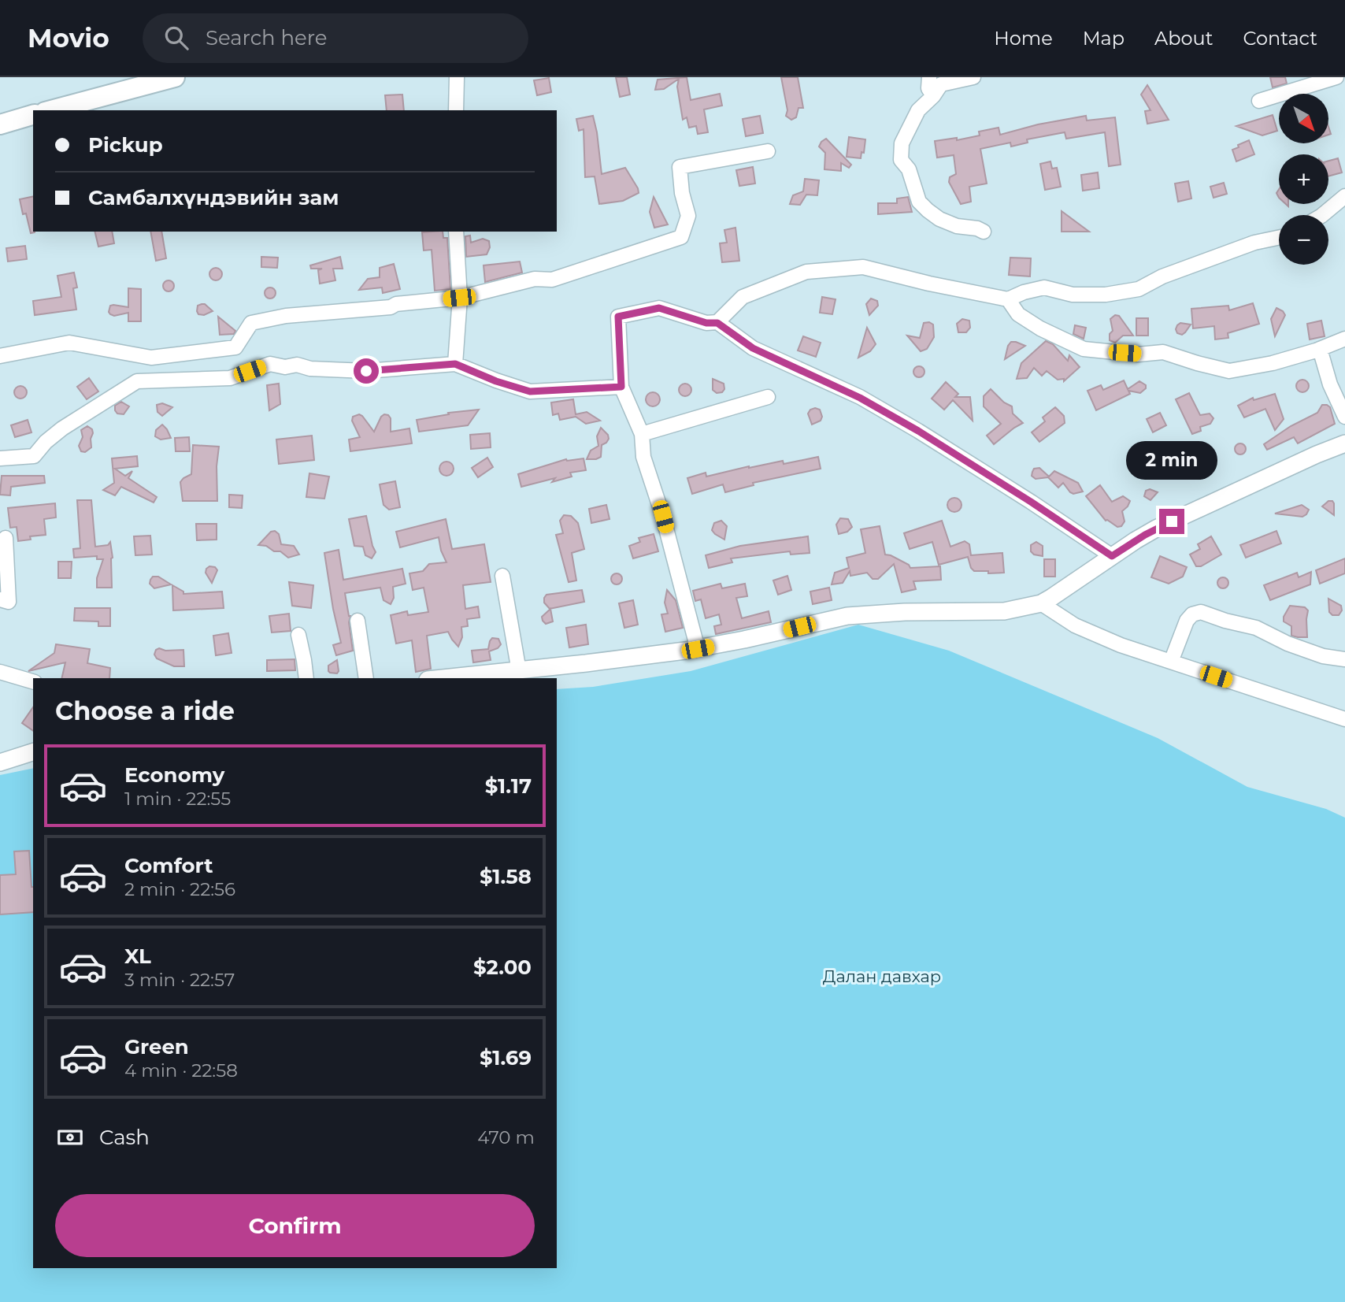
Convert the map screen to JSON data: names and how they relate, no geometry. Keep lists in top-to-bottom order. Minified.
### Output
{"parks":["Далан давхар"],"north":"bottom right","page":{"header":"Movio","search":"Search here","nav":["Home","Map","About","Contact"],"map_buttons":["+","−"],"banner":["Pickup","Самбалхүндэвийн зам"],"bubble":"2 min","heading":"Choose a ride","list":[{"name":"Economy","note":"1 min · 22:55","value":"$1.17"},{"name":"Comfort","note":"2 min · 22:56","value":"$1.58"},{"name":"XL","note":"3 min · 22:57","value":"$2.00"},{"name":"Green","note":"4 min · 22:58","value":"$1.69"}],"pay":["Cash","470 m"],"buttons":"Confirm"}}
